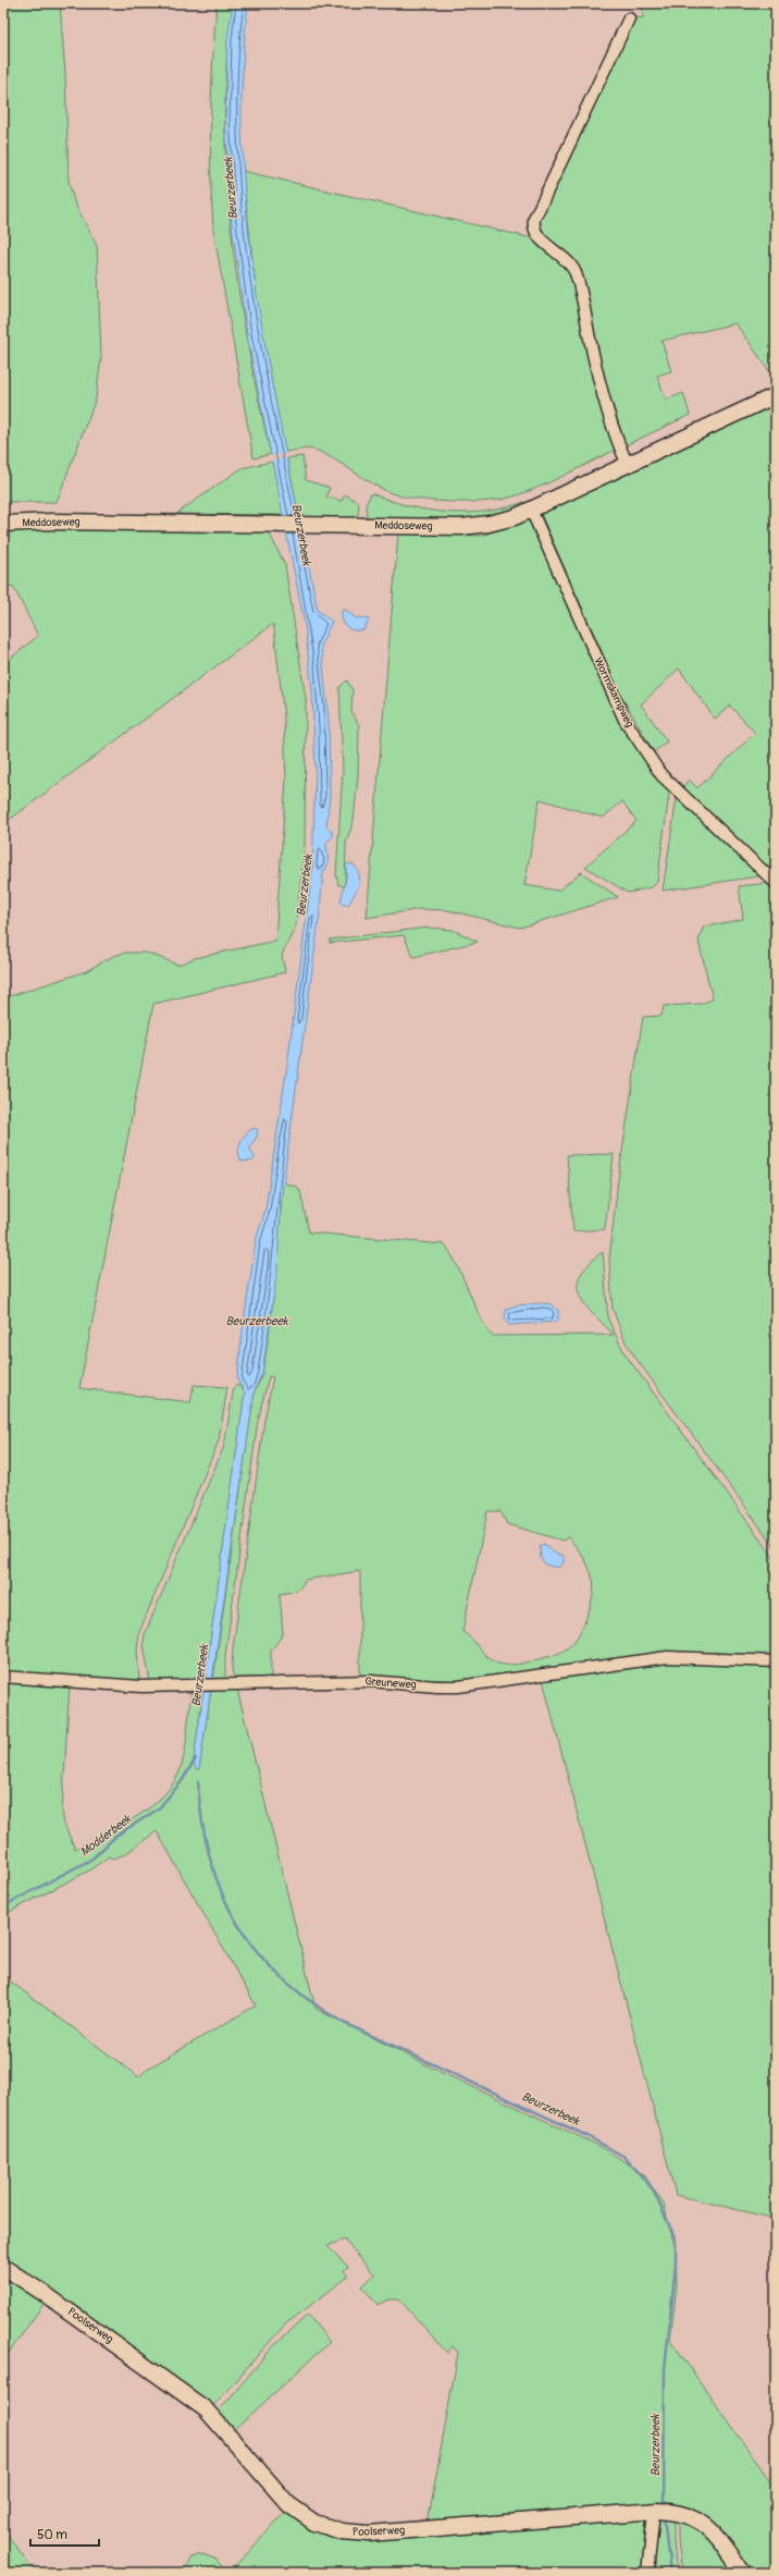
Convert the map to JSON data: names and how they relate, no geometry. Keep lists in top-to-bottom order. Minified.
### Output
{"streets":{"street":["Meddoseweg","Wormskampweg","Greuneweg","Poolserweg"]},"crossings":[["Meddoseweg","Wormskampweg"]],"water":["Beurzerbeek","Modderbeek"],"scale_bar":"50 m"}
